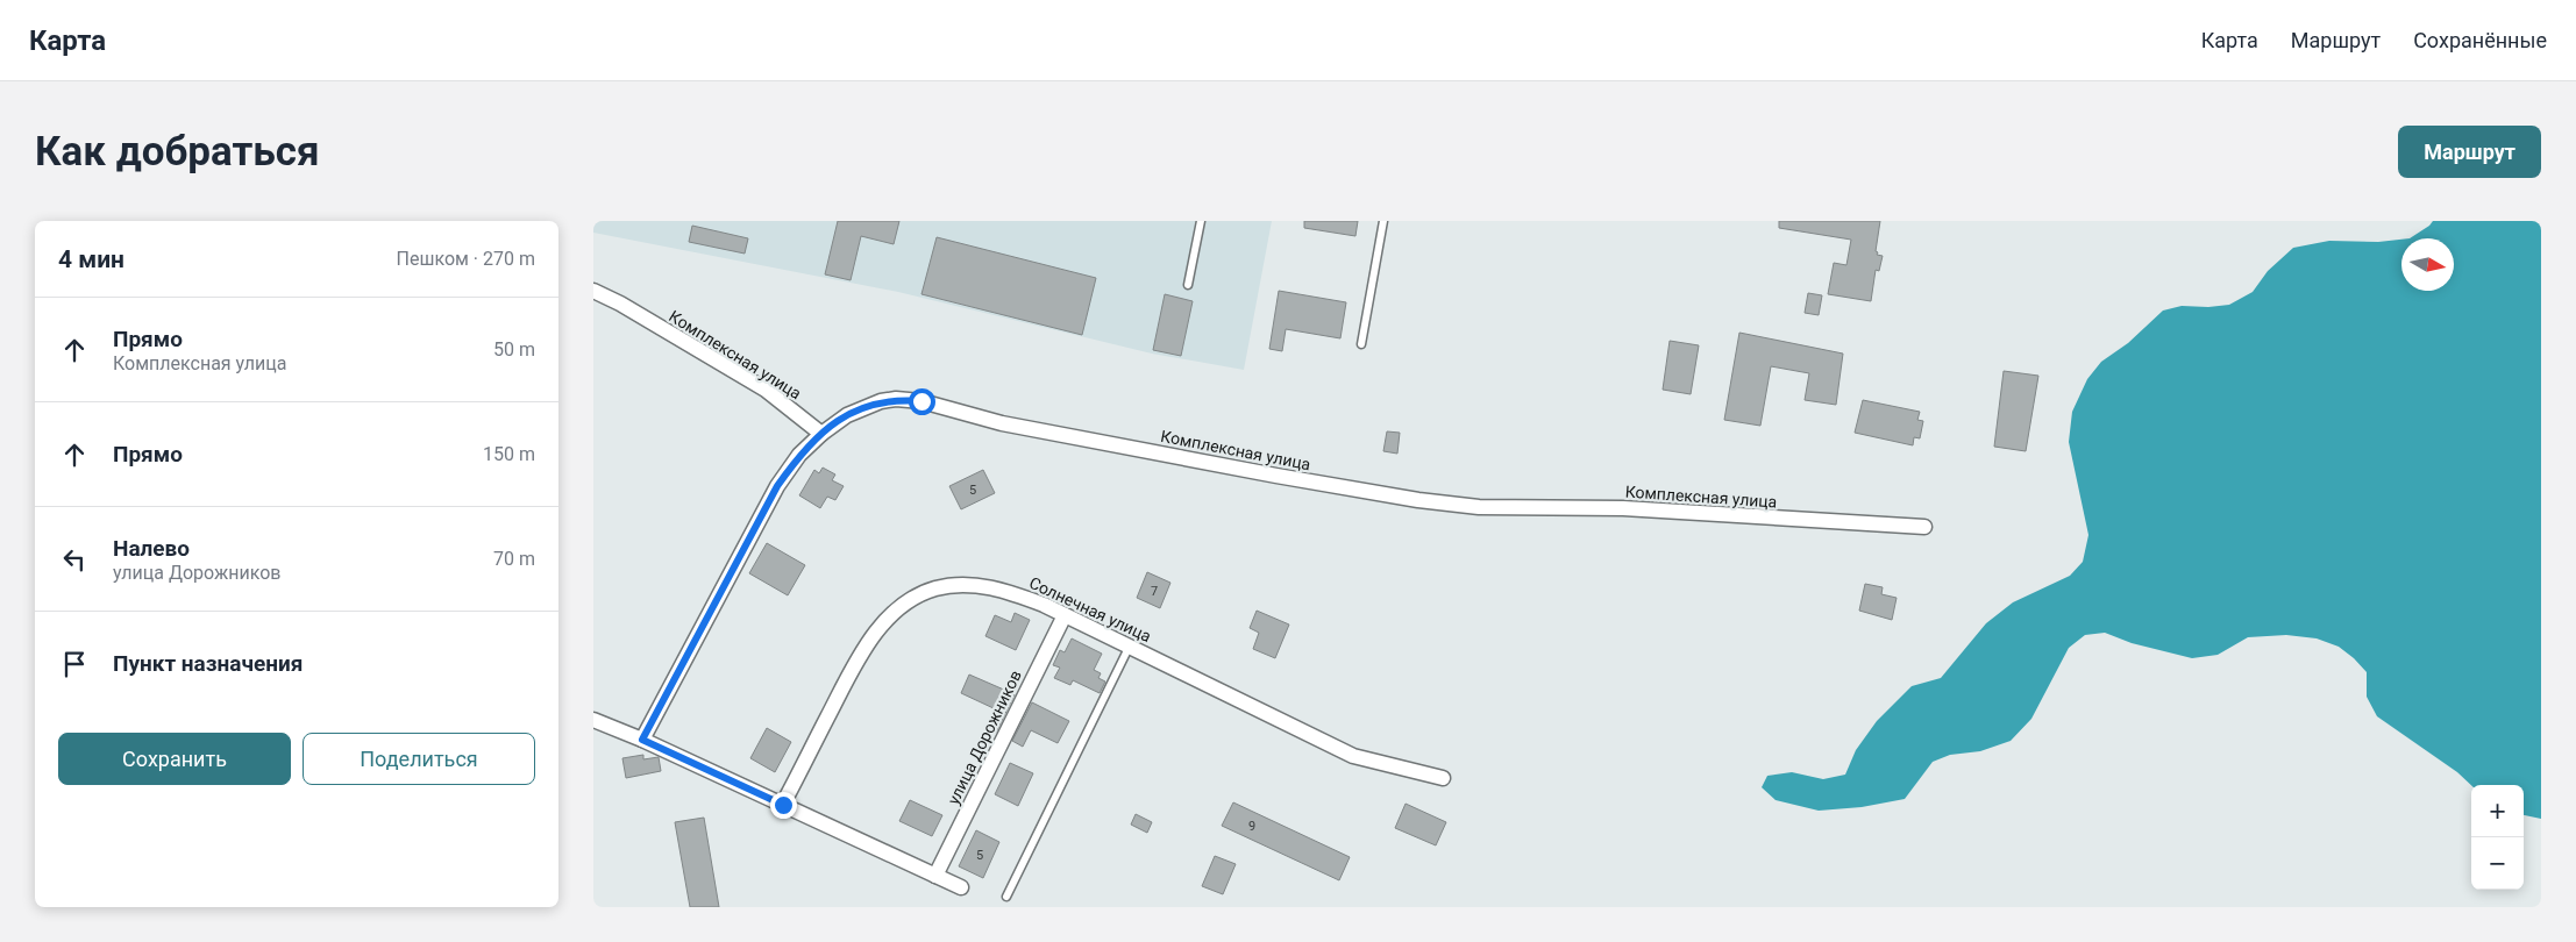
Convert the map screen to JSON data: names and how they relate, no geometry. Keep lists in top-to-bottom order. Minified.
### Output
{"streets":{"street":["Комплексная улица","Солнечная улица","улица Дорожников"]},"crossings":[["Солнечная улица","улица Дорожников"]],"house_numbers":["5","7","9","5"],"north":"right","page":{"header":"Карта","nav":["Карта","Маршрут","Сохранённые"],"buttons":["Маршрут",["Сохранить","Поделиться"]],"title":"Как добраться","heading":["4 мин","Пешком · 270 m"],"list":[["Прямо","Комплексная улица","50 m"],["Прямо","150 m"],["Налево","улица Дорожников","70 m"],"Пункт назначения"],"map_buttons":["+","−"]}}
